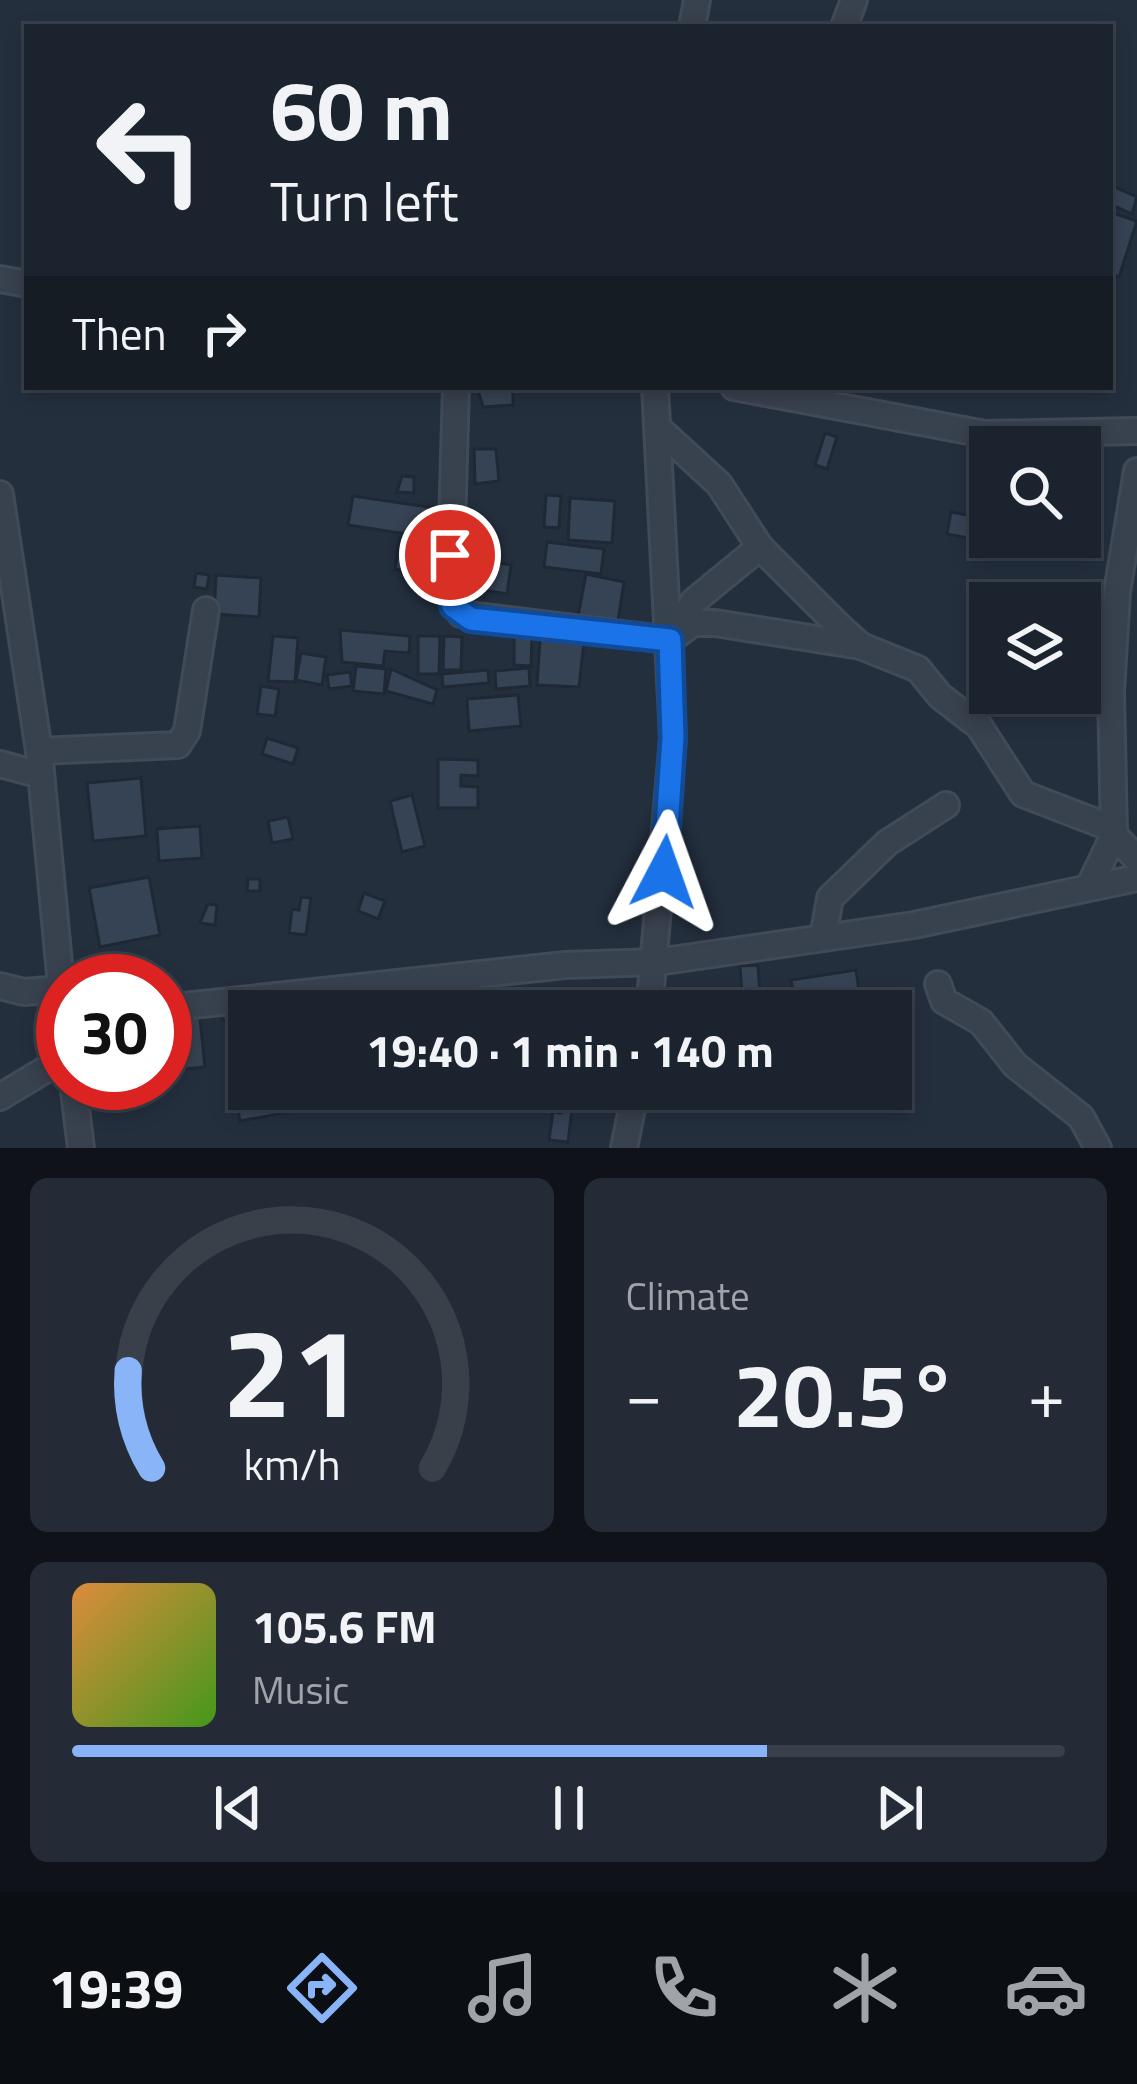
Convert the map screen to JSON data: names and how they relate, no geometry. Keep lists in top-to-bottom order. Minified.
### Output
{"page":{"turn":["60 m","Turn left"],"then":"Then","limit":"30","trip":"19:40 · 1 min · 140 m","tile":"Climate","heat":["−","20.5°","+"],"song":["105.6 FM","Music"],"tabs":"19:39","gauge":["21","km/h"]}}
